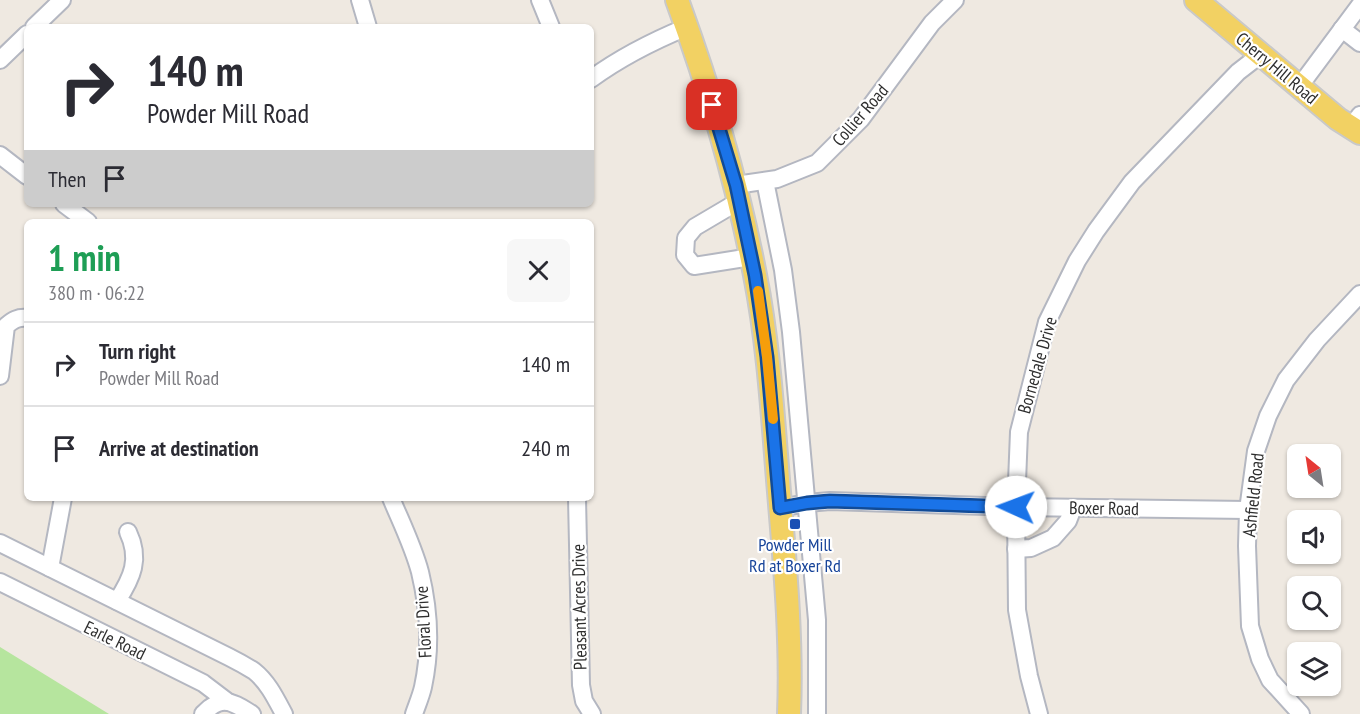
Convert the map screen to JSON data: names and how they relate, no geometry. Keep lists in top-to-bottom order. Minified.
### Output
{"streets":{"main road":["Cherry Hill Road"],"street":["Collier Road","Bornedale Drive","Ashfield Road","Boxer Road","Pleasant Acres Drive","Floral Drive","Earle Road"]},"crossings":[["Cherry Hill Road","Bornedale Drive"],["Bornedale Drive","Boxer Road"],["Ashfield Road","Boxer Road"]],"places":{"transit":["Powder Mill Rd at Boxer Rd"]},"north":"top left","page":{"turn":["140 m","Powder Mill Road"],"then":"Then","heading":["1 min","380 m · 06:22"],"list":[{"name":"Turn right","note":"Powder Mill Road","value":"140 m"},{"name":"Arrive at destination","value":"240 m"}]}}
